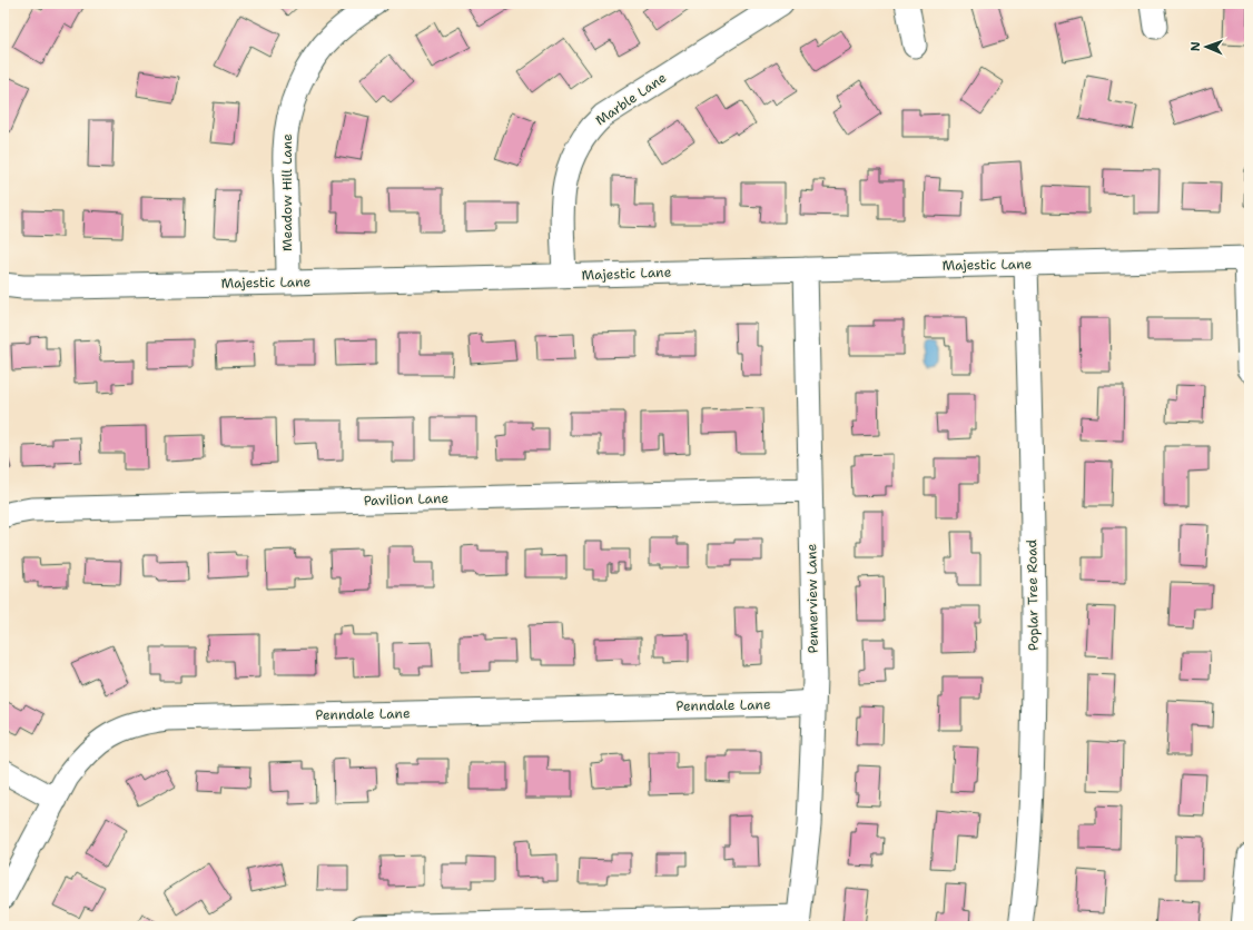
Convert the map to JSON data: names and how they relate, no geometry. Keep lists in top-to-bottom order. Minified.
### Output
{"streets":{"street":["Marble Lane","Meadow Hill Lane","Majestic Lane","Pavilion Lane","Poplar Tree Road","Pennerview Lane","Penndale Lane"]},"crossings":[["Marble Lane","Majestic Lane"],["Meadow Hill Lane","Majestic Lane"],["Majestic Lane","Poplar Tree Road"],["Majestic Lane","Pennerview Lane"],["Pavilion Lane","Pennerview Lane"],["Pennerview Lane","Penndale Lane"]],"north":"left"}
